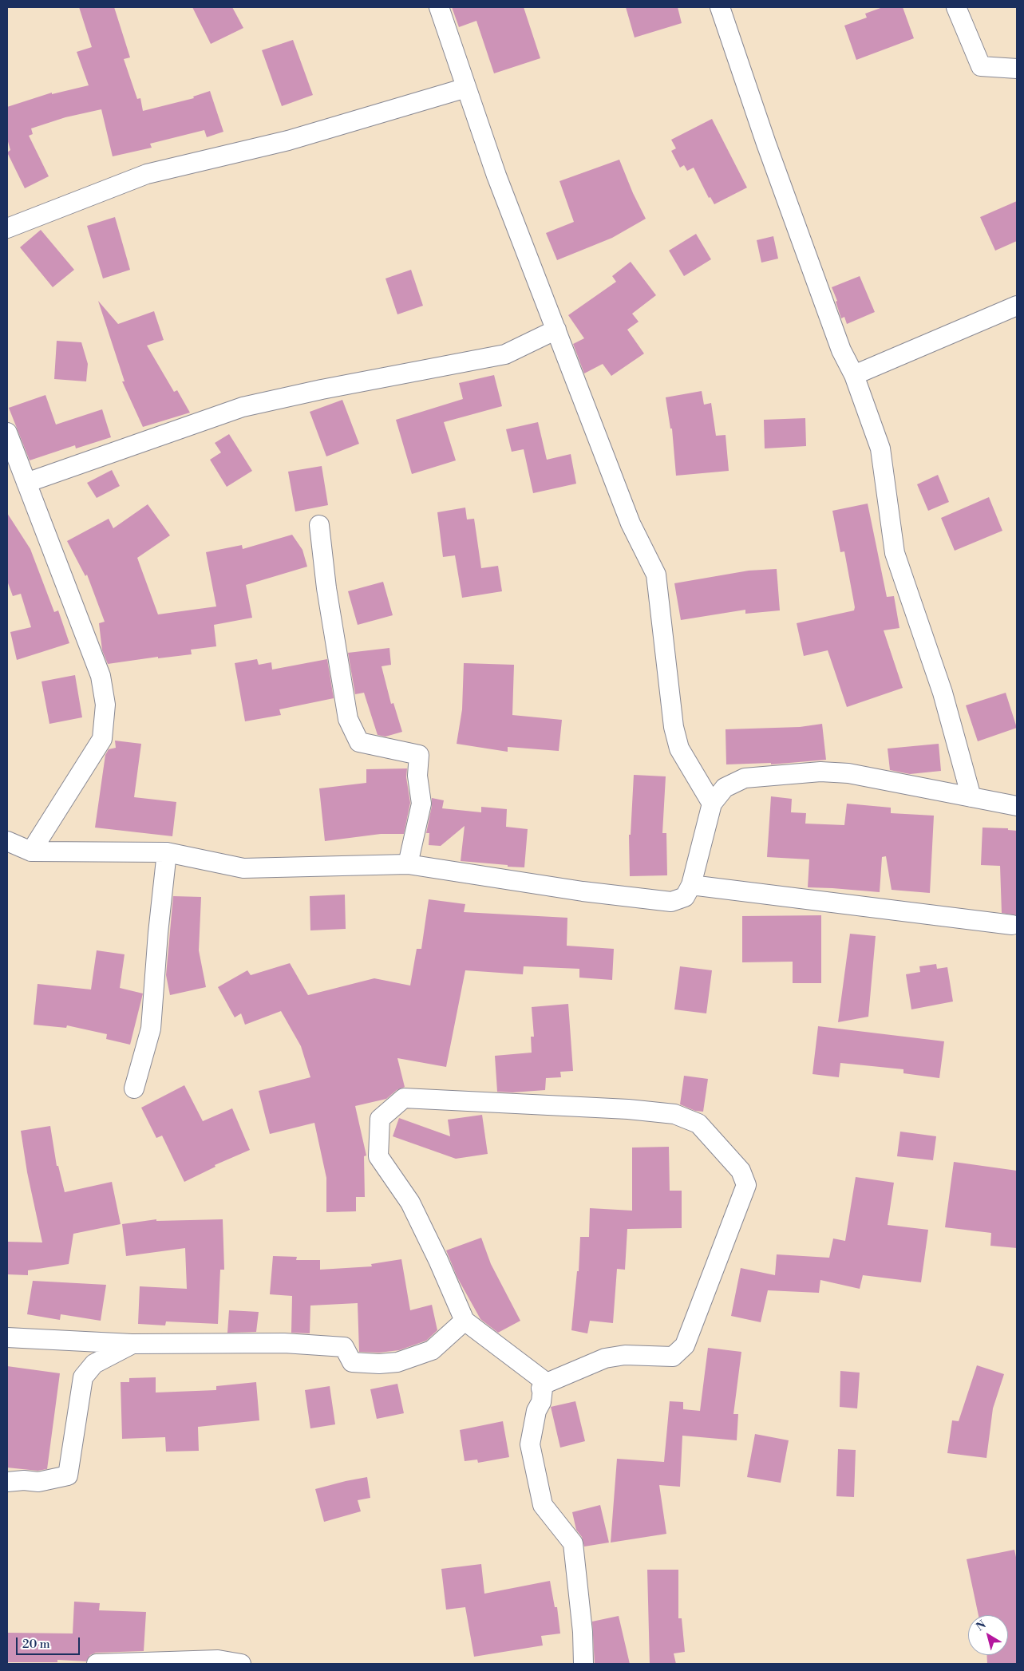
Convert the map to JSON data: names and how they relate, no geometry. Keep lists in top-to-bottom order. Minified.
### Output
{"scale_bar":"20 m","north":"top left"}
